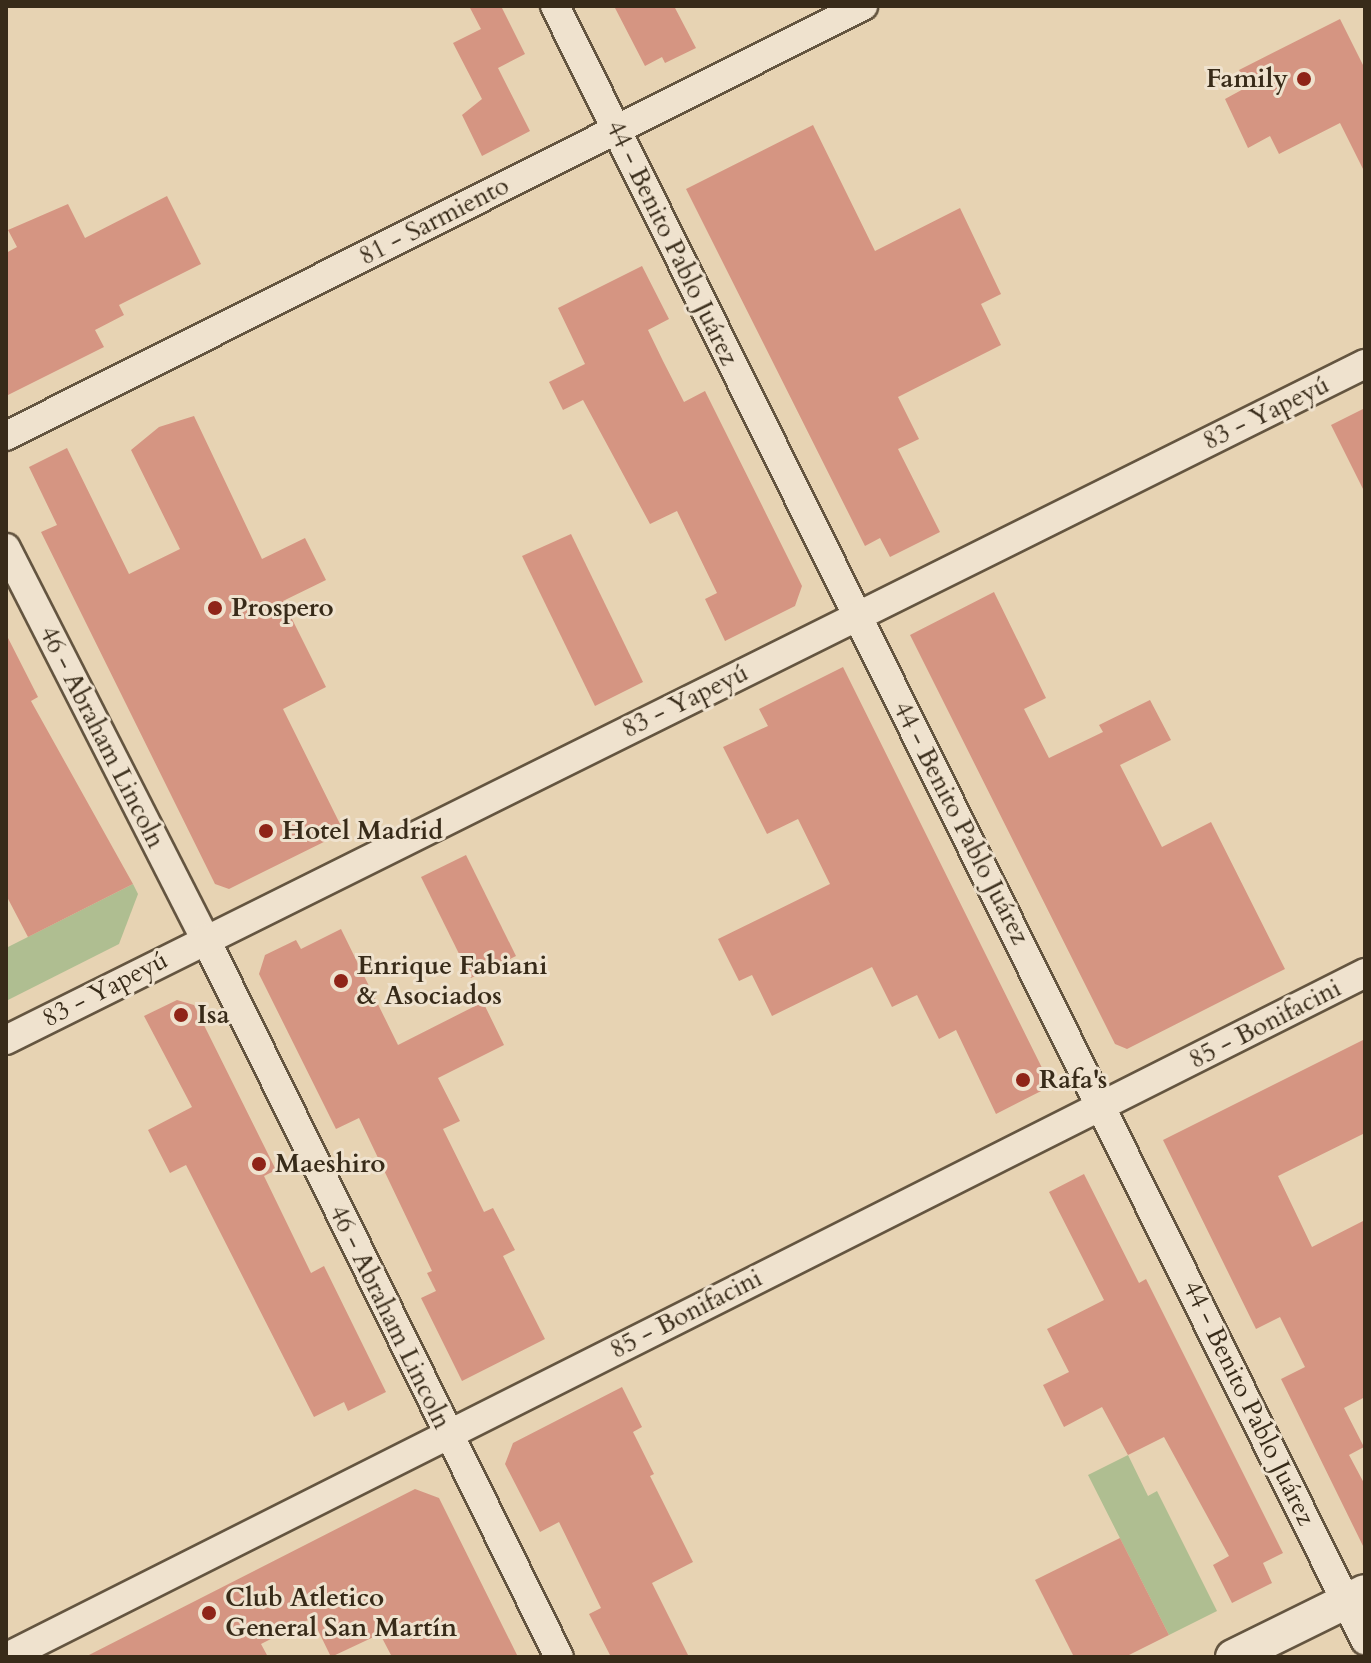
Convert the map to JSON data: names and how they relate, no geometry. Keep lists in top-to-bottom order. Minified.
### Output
{"streets":{"street":["81 - Sarmiento","44 - Benito Pablo Juárez","83 - Yapeyú","46 - Abraham Lincoln","85 - Bonifacini"]},"crossings":[["81 - Sarmiento","44 - Benito Pablo Juárez"],["44 - Benito Pablo Juárez","83 - Yapeyú"],["44 - Benito Pablo Juárez","85 - Bonifacini"],["83 - Yapeyú","46 - Abraham Lincoln"],["46 - Abraham Lincoln","85 - Bonifacini"]],"places":["Family","Prospero","Hotel Madrid","Enrique Fabiani & Asociados","Isa","Rafa's","Maeshiro","Club Atletico General San Martín"]}
